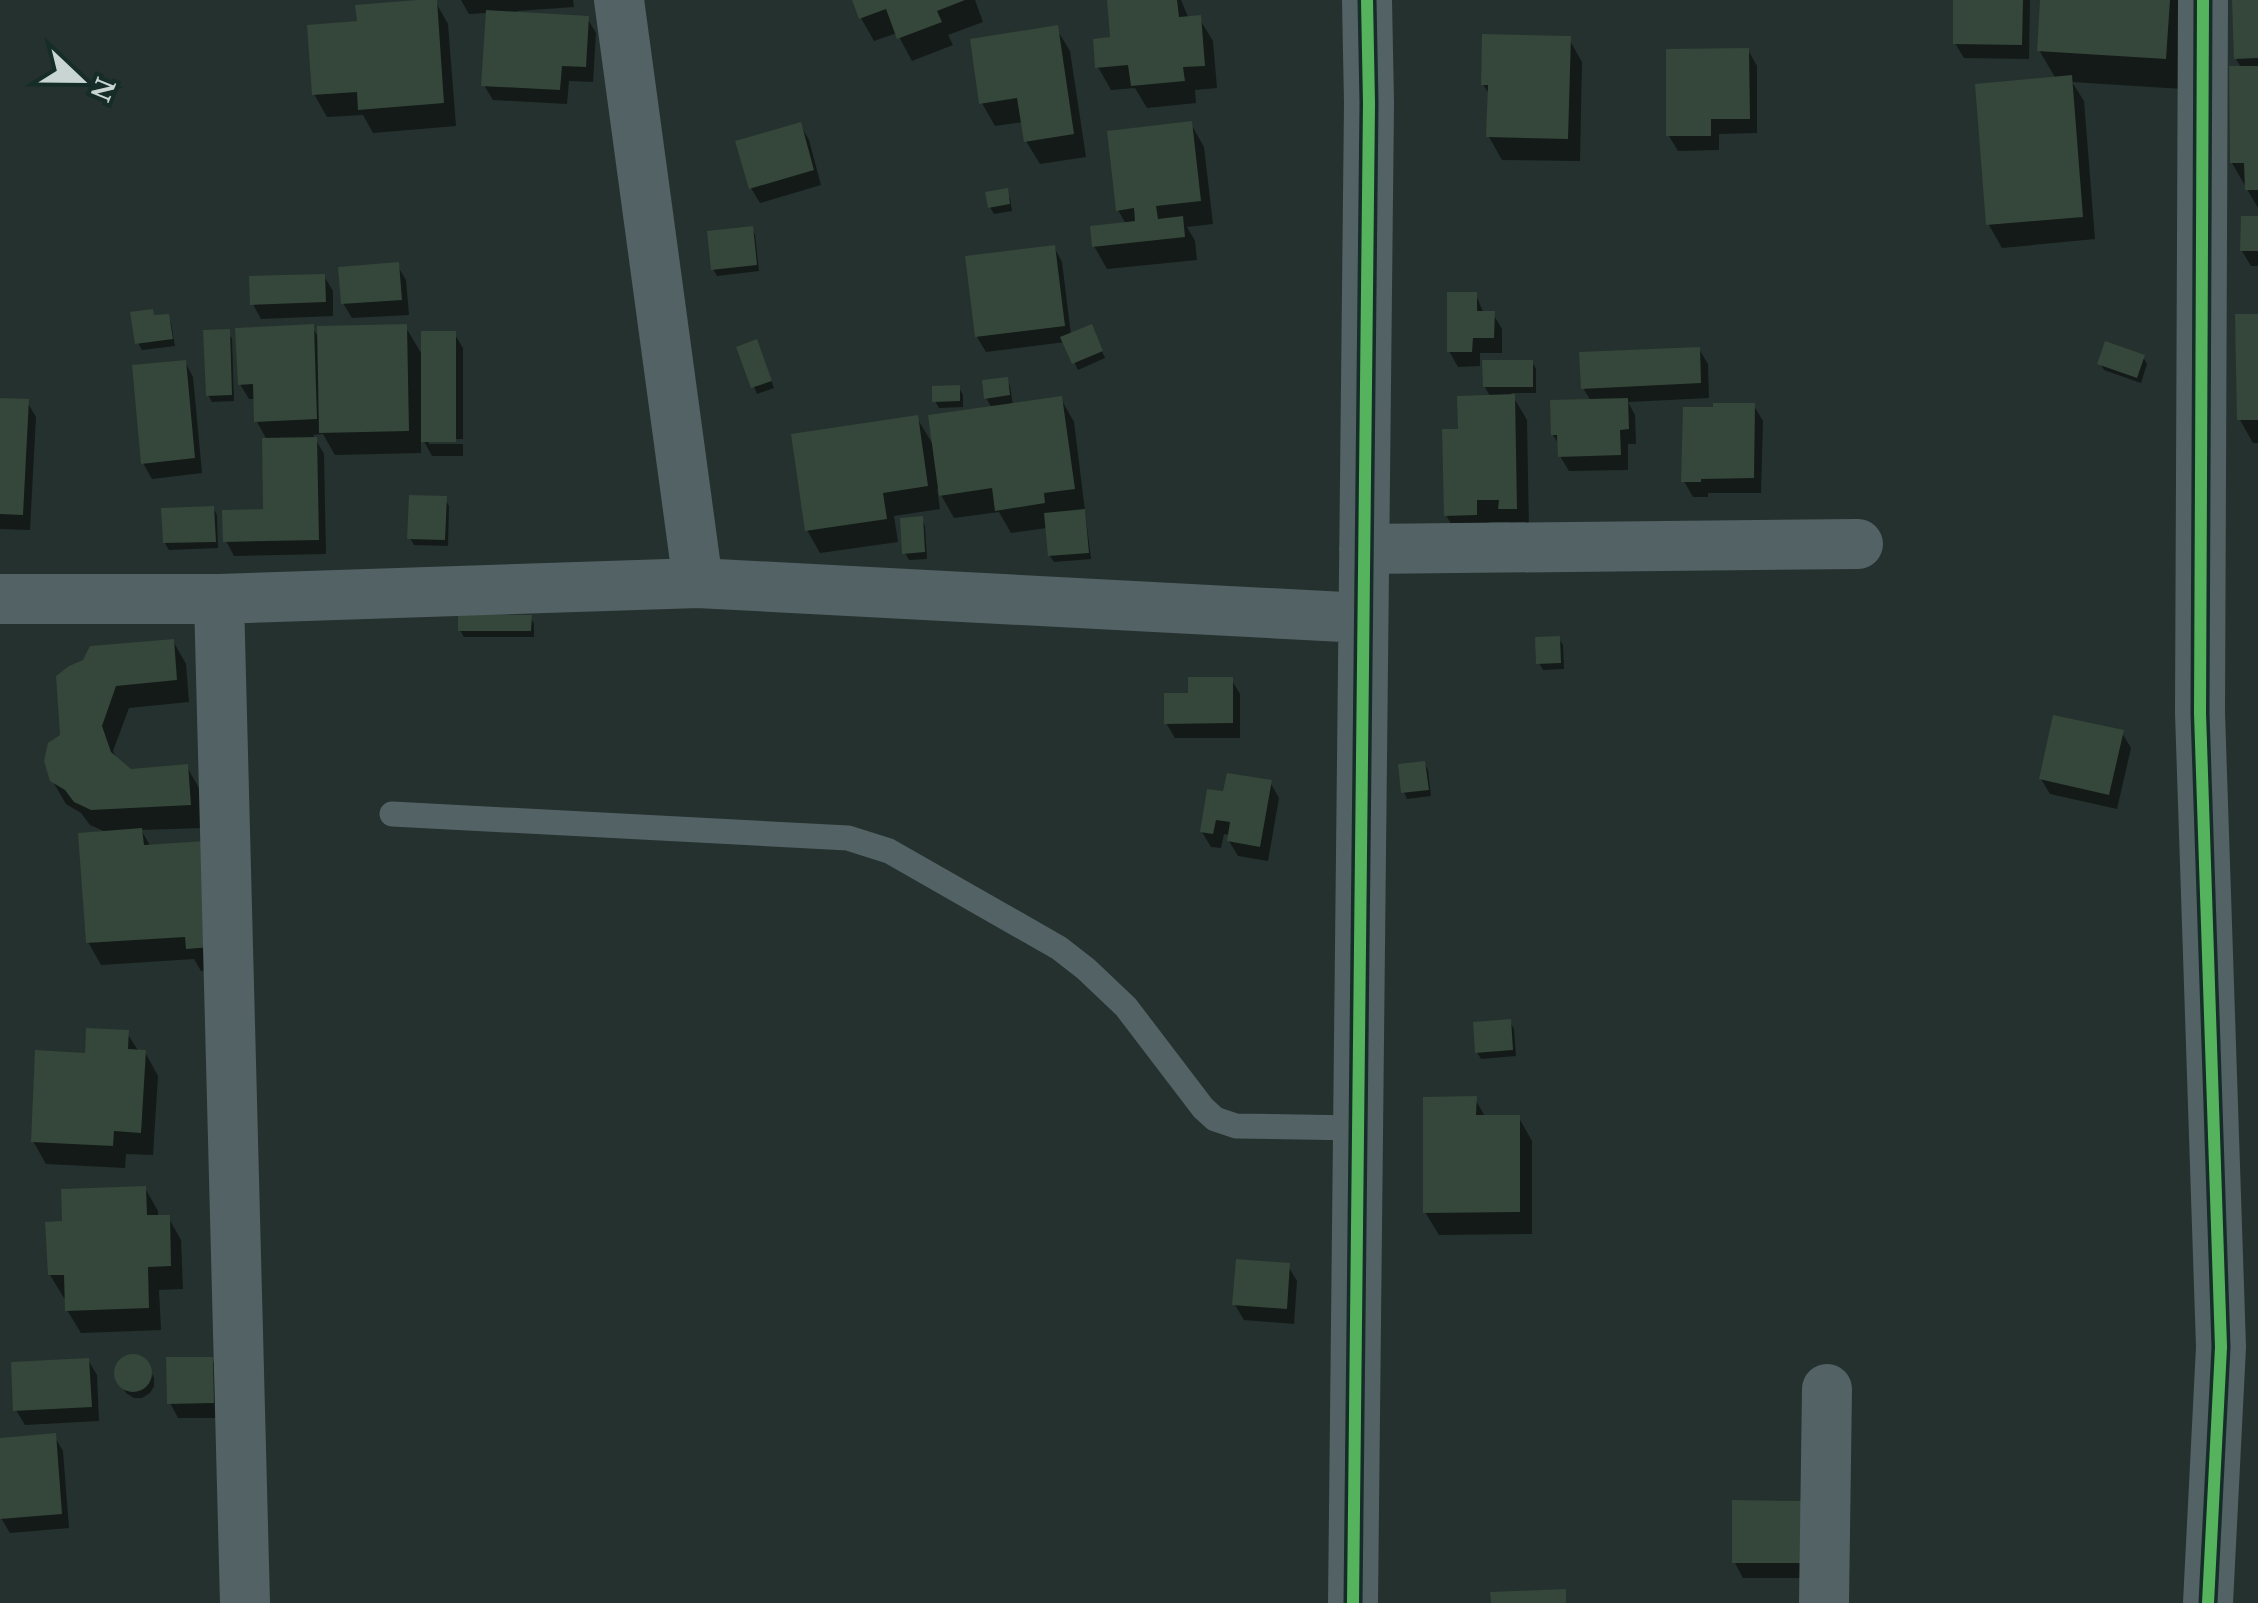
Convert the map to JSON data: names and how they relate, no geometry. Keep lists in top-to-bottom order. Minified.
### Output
{"north":"right"}
